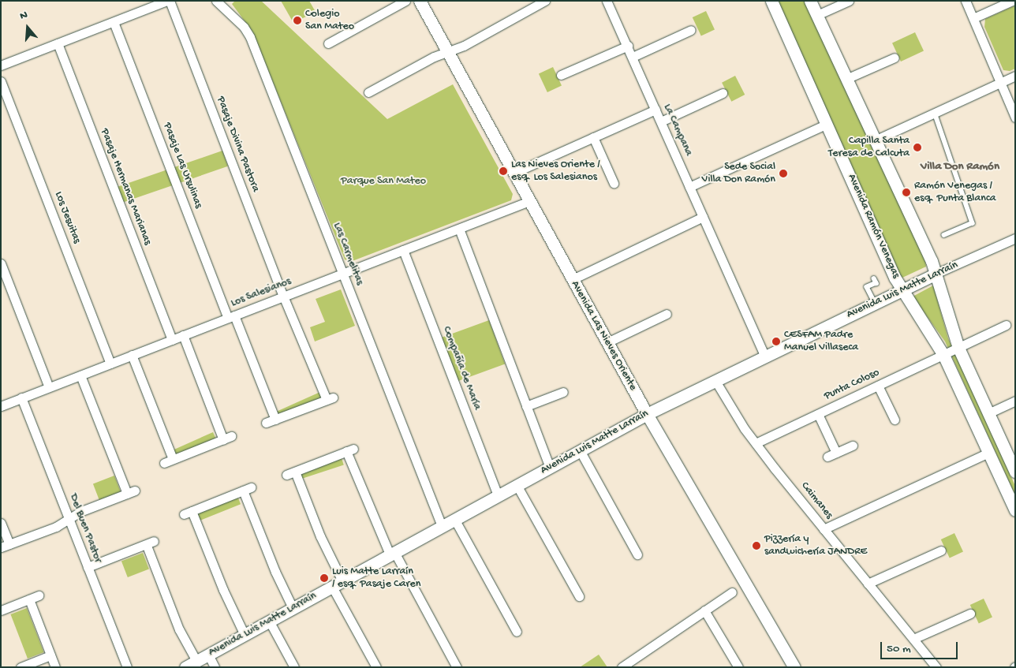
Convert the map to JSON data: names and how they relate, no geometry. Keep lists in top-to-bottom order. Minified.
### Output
{"streets":{"street":["La Campana","Pasaje Divina Pastora","Pasaje Las Ursulinas","Pasaje Hermanas Marianas","Los Jesuitas","Avenida Ramón Venegas","Las Carmelitas","Avenida Luis Matte Larraín","Los Salesianos","Avenida Las Nieves Oriente","Compañía de María","Punta Coloso","Caimanes","Del Buen Pastor"]},"crossings":[["La Campana","Avenida Luis Matte Larraín"],["Pasaje Divina Pastora","Pasaje Las Ursulinas"],["Pasaje Divina Pastora","Los Salesianos"],["Pasaje Las Ursulinas","Los Salesianos"],["Pasaje Hermanas Marianas","Los Salesianos"],["Los Jesuitas","Los Salesianos"],["Avenida Ramón Venegas","Avenida Luis Matte Larraín"],["Avenida Ramón Venegas","Punta Coloso"],["Las Carmelitas","Avenida Luis Matte Larraín"],["Las Carmelitas","Los Salesianos"],["Avenida Luis Matte Larraín","Avenida Las Nieves Oriente"],["Avenida Luis Matte Larraín","Compañía de María"],["Avenida Luis Matte Larraín","Caimanes"],["Los Salesianos","Avenida Las Nieves Oriente"],["Los Salesianos","Compañía de María"],["Los Salesianos","Del Buen Pastor"],["Punta Coloso","Caimanes"]],"districts":["Villa Don Ramón"],"parks":["Parque San Mateo"],"places":["Colegio San Mateo","Capilla Santa Teresa de Calcuta","Las Nieves Oriente / esq. Los Salesianos","Sede Social Villa Don Ramón","Ramón Venegas / esq. Punta Blanca","CESFAM Padre Manuel Villaseca","Pizzería y sandwichería JANDRE","Luis Matte Larraín / esq. Pasaje Caren"],"scale_bar":"50 m","north":"top"}
